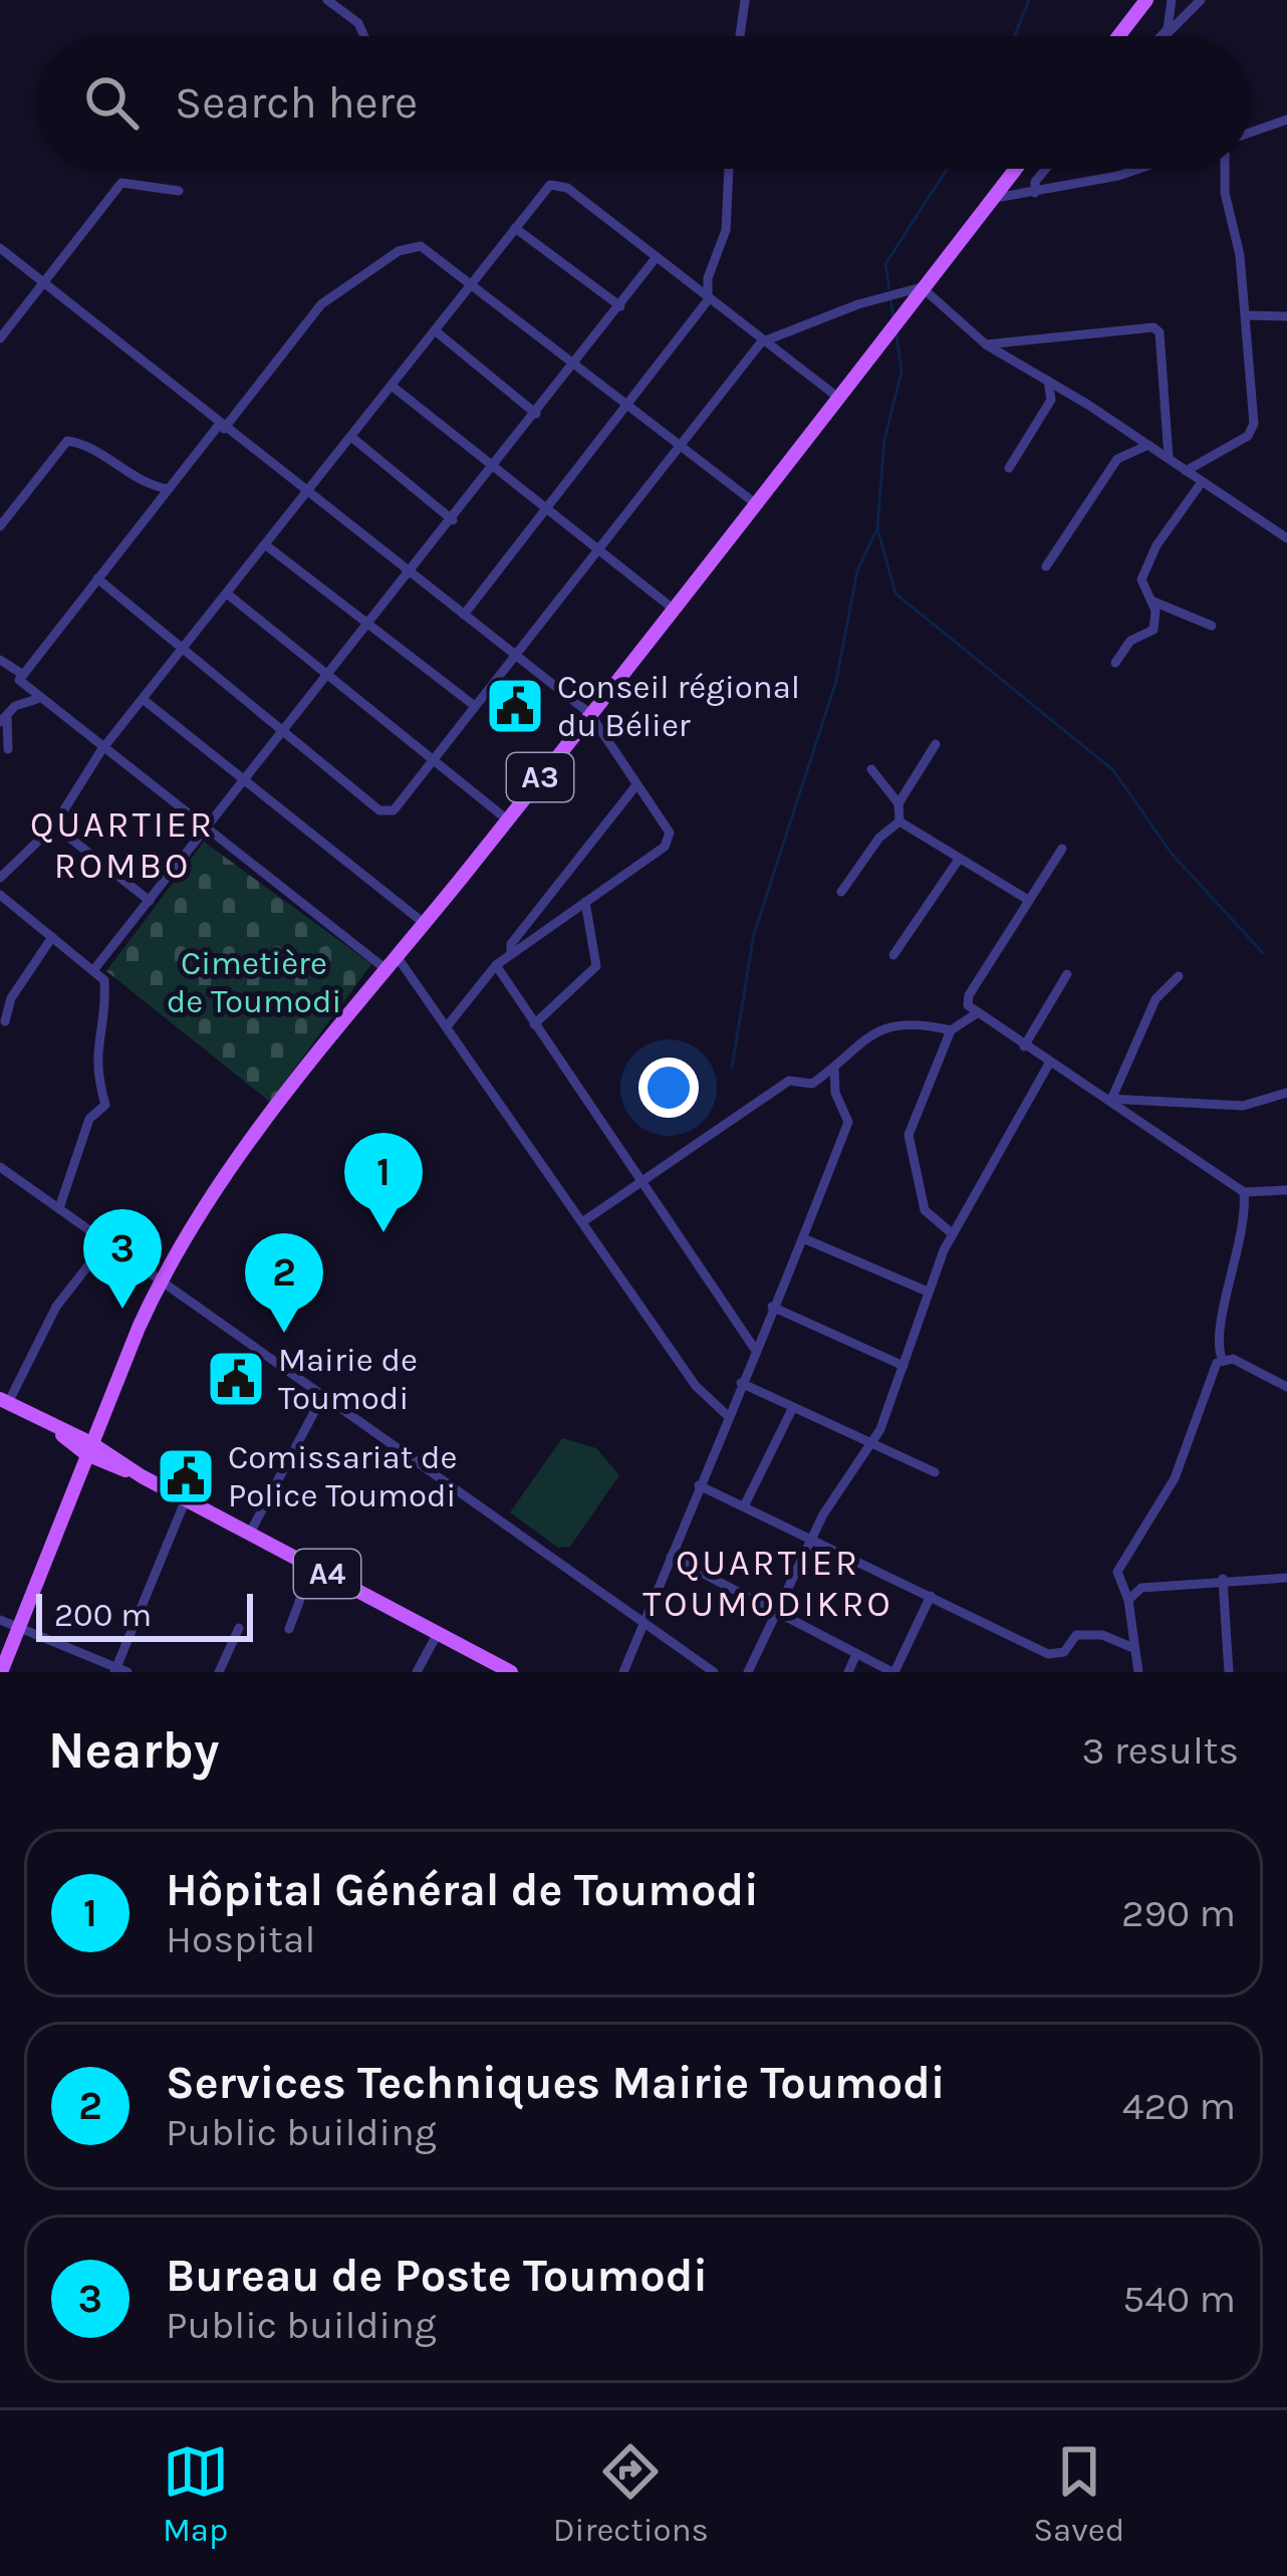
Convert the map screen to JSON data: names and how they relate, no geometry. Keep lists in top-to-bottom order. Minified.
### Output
{"streets":{"main road":["A3","A4"]},"crossings":[["A3","A4"]],"districts":["QUARTIER ROMBO","QUARTIER TOUMODIKRO"],"parks":["Cimetière de Toumodi"],"places":{"public building":["Conseil régional du Bélier","Mairie de Toumodi","Comissariat de Police Toumodi"]},"scale_bar":"200 m","page":{"search":"Search here","pins":["1","3","2"],"scale":"200 m","heading":["Nearby","3 results"],"list":[{"mark":"1","name":"Hôpital Général de Toumodi","note":"Hospital","value":"290 m"},{"mark":"2","name":"Services Techniques Mairie Toumodi","note":"Public building","value":"420 m"},{"mark":"3","name":"Bureau de Poste Toumodi","note":"Public building","value":"540 m"}],"nav":["Map","Directions","Saved"]}}
